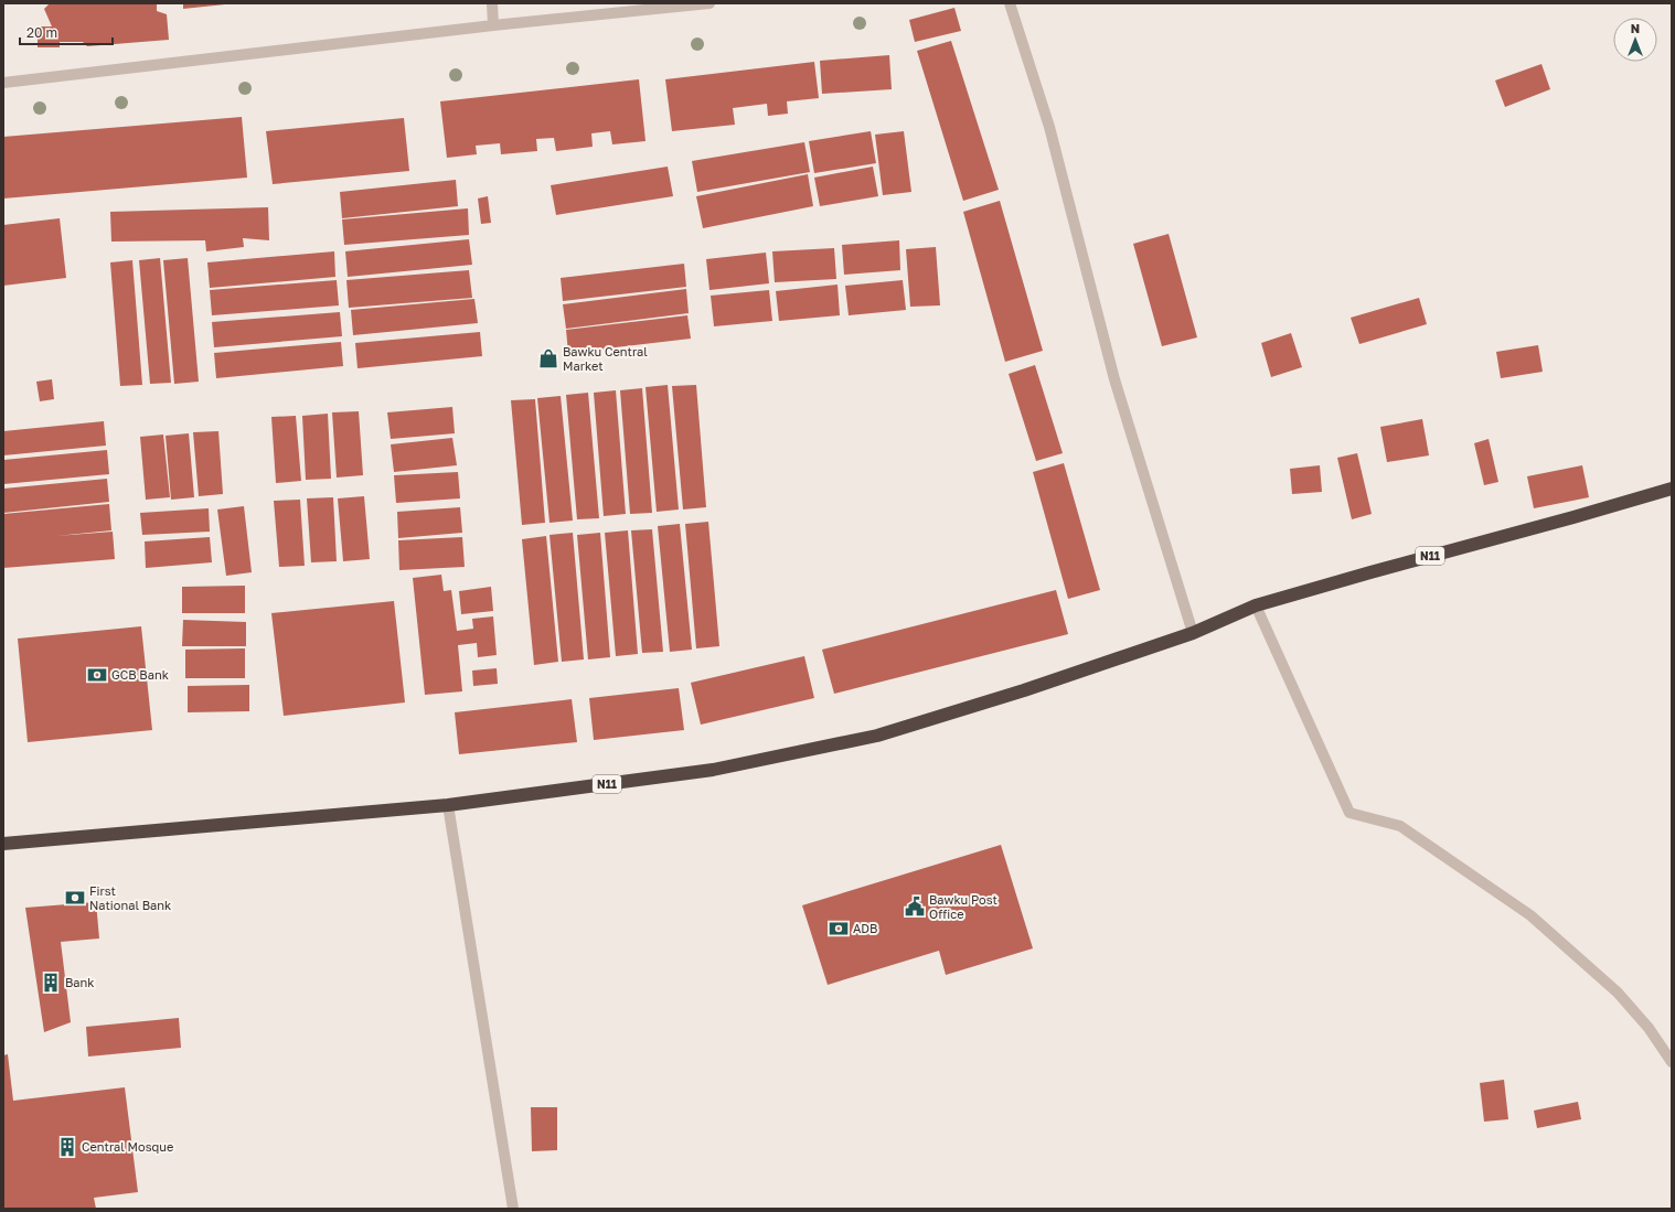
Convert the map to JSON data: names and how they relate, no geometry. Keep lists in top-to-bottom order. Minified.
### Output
{"streets":{"highway":["N11"]},"places":{"shop":["Bawku Central Market"],"bank":["GCB Bank","First National Bank","ADB"],"public building":["Bawku Post Office"],"building":["Bank","Central Mosque"]},"scale_bar":"20 m","north":"top"}
